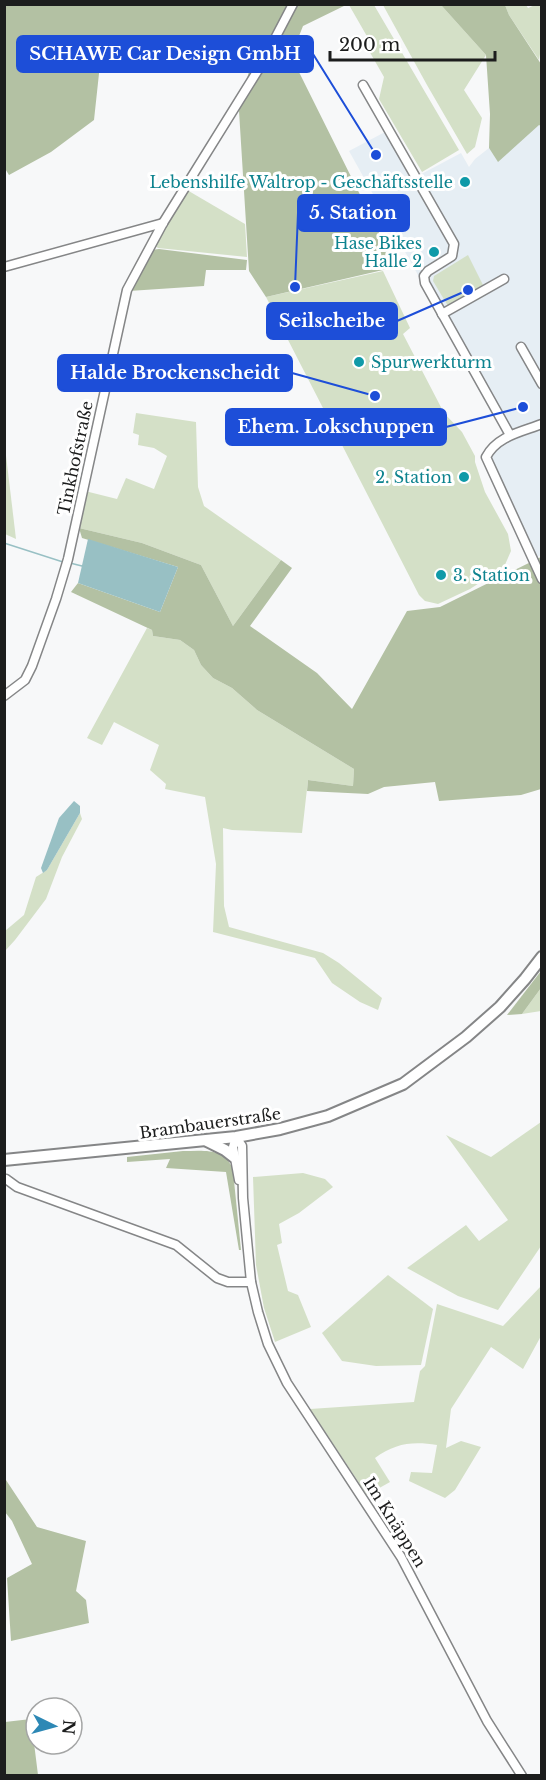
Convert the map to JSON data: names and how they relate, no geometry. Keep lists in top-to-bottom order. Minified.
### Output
{"streets":{"main road":["Brambauerstraße"],"street":["Tinkhofstraße","Im Knäppen"]},"crossings":[["Brambauerstraße","Im Knäppen"]],"places":["SCHAWE Car Design GmbH","Lebenshilfe Waltrop - Geschäftsstelle","Hase Bikes Halle 2","5. Station","Seilscheibe","Spurwerkturm","Halde Brockenscheidt","Ehem. Lokschuppen","2. Station","3. Station"],"scale_bar":"200 m","north":"right"}
